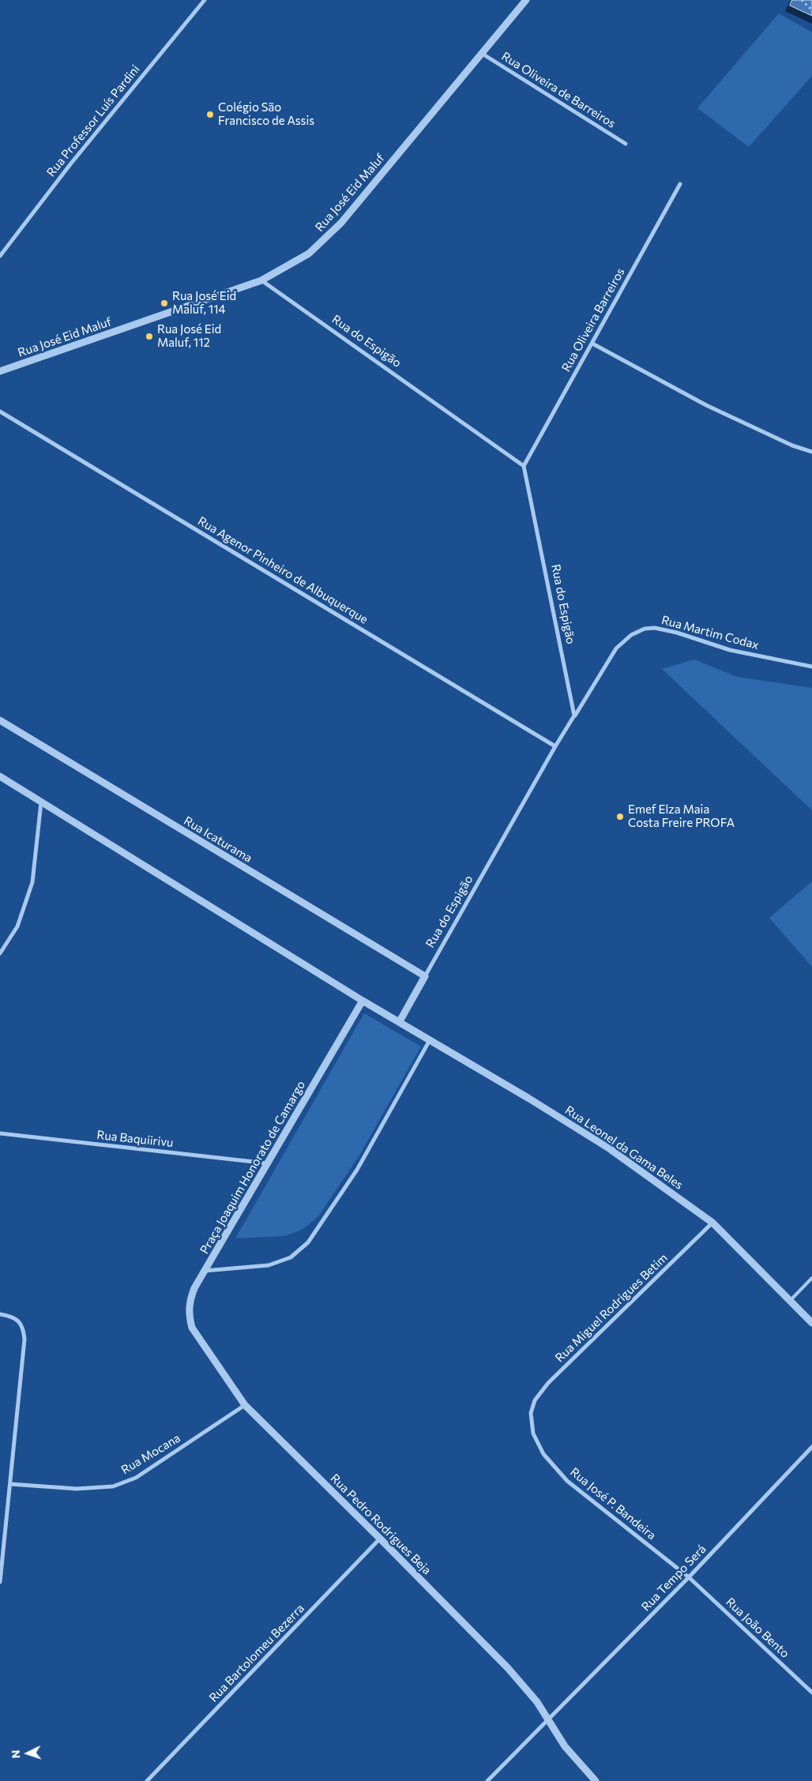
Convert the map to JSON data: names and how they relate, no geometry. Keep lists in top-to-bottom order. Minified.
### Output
{"streets":{"street":["Rua Oliveira de Barreiros","Rua Professor Luís Pardini","Rua José Eid Maluf","Rua Oliveira Barreiros","Rua do Espigão","Rua Agenor Pinheiro de Albuquerque","Rua Martim Codax","Rua Icaturama","Rua Baquiirivu","Rua Leonel da Gama Beles","Praça Joaquim Honorato de Camargo","Rua Miguel Rodrigues Betim","Rua Mocana","Rua José P. Bandeira","Rua Pedro Rodrigues Beja","Rua Tempo Será","Rua João Bento","Rua Bartolomeu Bezerra"]},"crossings":[["Rua Oliveira de Barreiros","Rua José Eid Maluf"],["Rua José Eid Maluf","Rua do Espigão"],["Rua Oliveira Barreiros","Rua do Espigão"],["Rua do Espigão","Rua Agenor Pinheiro de Albuquerque"],["Rua do Espigão","Rua Martim Codax"],["Rua do Espigão","Rua Icaturama"],["Rua do Espigão","Rua Leonel da Gama Beles"],["Rua Baquiirivu","Praça Joaquim Honorato de Camargo"],["Rua Leonel da Gama Beles","Praça Joaquim Honorato de Camargo"],["Rua Leonel da Gama Beles","Rua Miguel Rodrigues Betim"],["Praça Joaquim Honorato de Camargo","Rua Pedro Rodrigues Beja"],["Rua Miguel Rodrigues Betim","Rua José P. Bandeira"],["Rua Mocana","Rua Pedro Rodrigues Beja"],["Rua José P. Bandeira","Rua Tempo Será"],["Rua José P. Bandeira","Rua João Bento"],["Rua Pedro Rodrigues Beja","Rua Tempo Será"],["Rua Pedro Rodrigues Beja","Rua Bartolomeu Bezerra"],["Rua Tempo Será","Rua João Bento"]],"places":["Colégio São Francisco de Assis","Rua José Eid Maluf, 114","Rua José Eid Maluf, 112","Emef Elza Maia Costa Freire PROFA"],"north":"left"}
